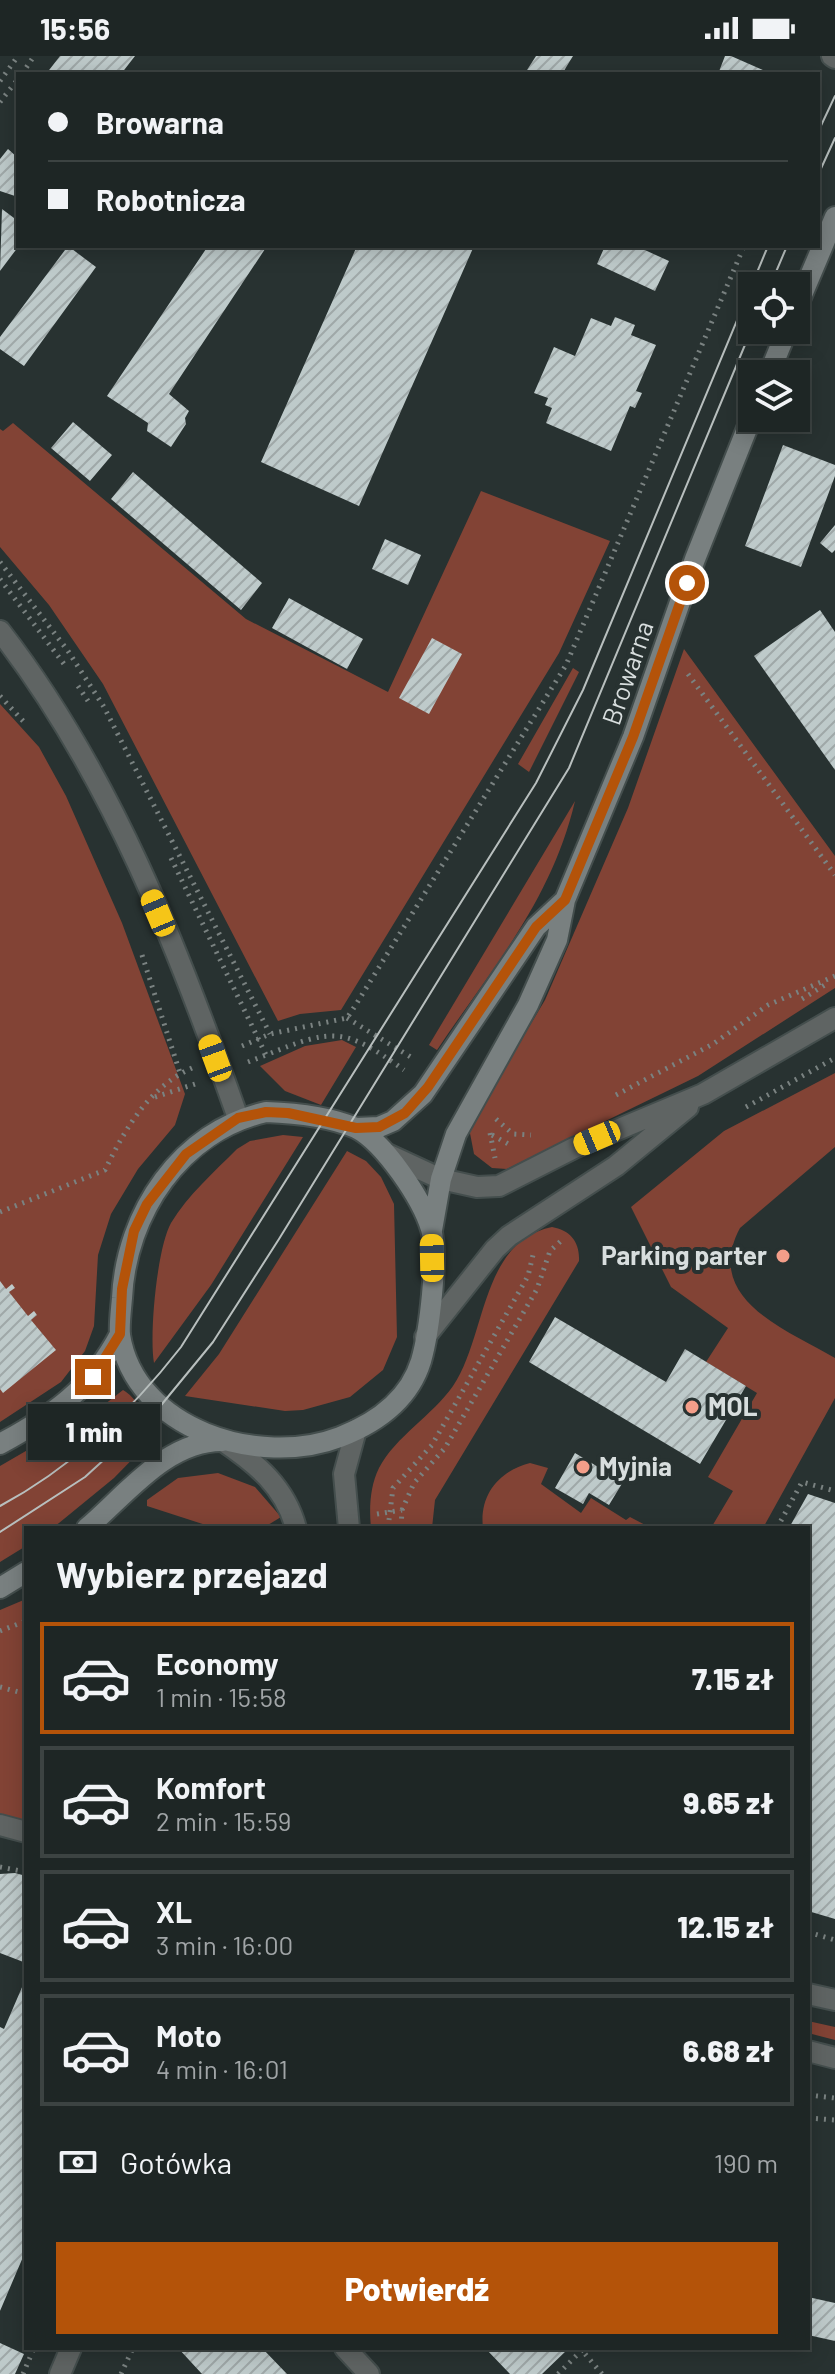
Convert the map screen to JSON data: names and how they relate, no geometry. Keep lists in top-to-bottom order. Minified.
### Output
{"streets":{"main road":["Browarna"]},"places":["Parking parter","MOL","Myjnia"],"page":{"status":"15:56","banner":["Browarna","Robotnicza"],"bubble":"1 min","heading":"Wybierz przejazd","list":[{"name":"Economy","note":"1 min · 15:58","value":"7.15 zł"},{"name":"Komfort","note":"2 min · 15:59","value":"9.65 zł"},{"name":"XL","note":"3 min · 16:00","value":"12.15 zł"},{"name":"Moto","note":"4 min · 16:01","value":"6.68 zł"}],"pay":["Gotówka","190 m"],"buttons":"Potwierdź"}}
